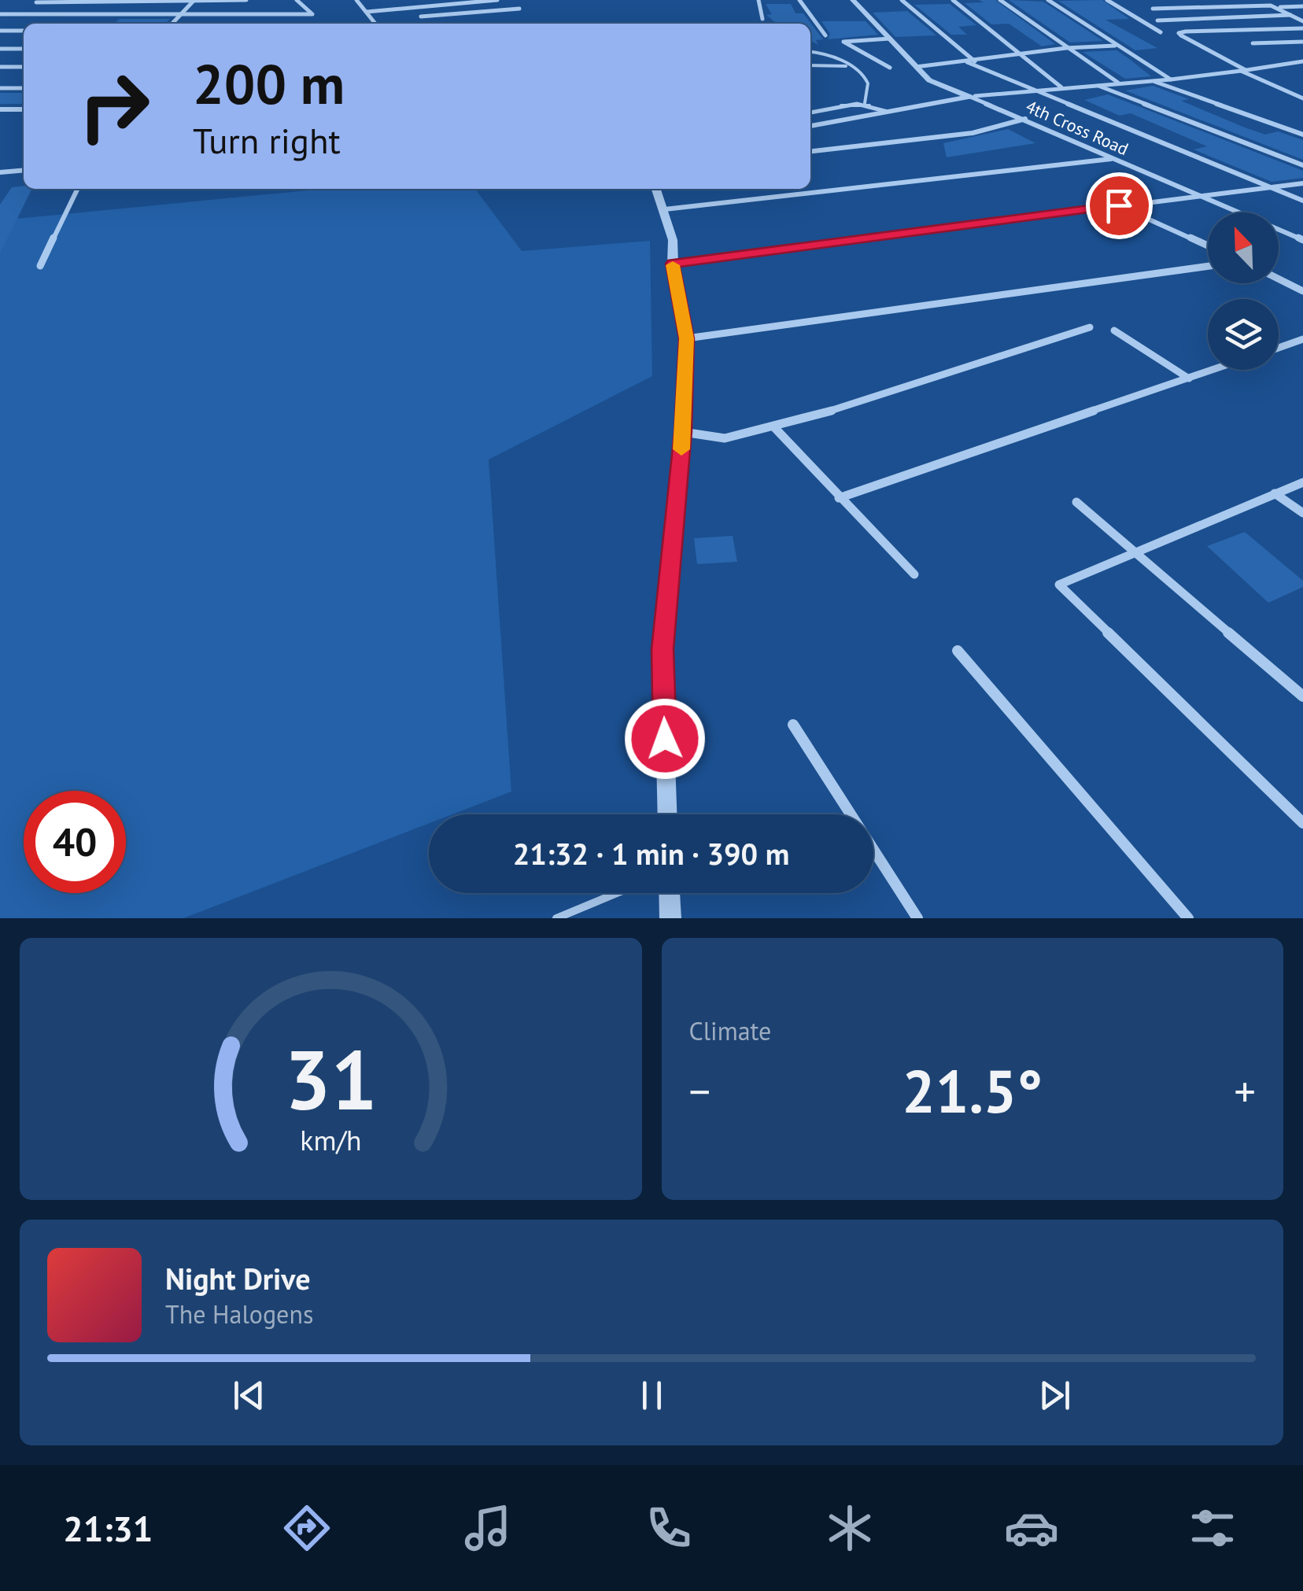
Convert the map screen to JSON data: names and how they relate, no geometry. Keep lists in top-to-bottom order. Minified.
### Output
{"streets":{"street":["4th Cross Road"]},"north":"top left","page":{"turn":["200 m","Turn right"],"limit":"40","trip":"21:32 · 1 min · 390 m","tile":"Climate","heat":["−","21.5°","+"],"song":["Night Drive","The Halogens"],"tabs":"21:31","gauge":["31","km/h"]}}
